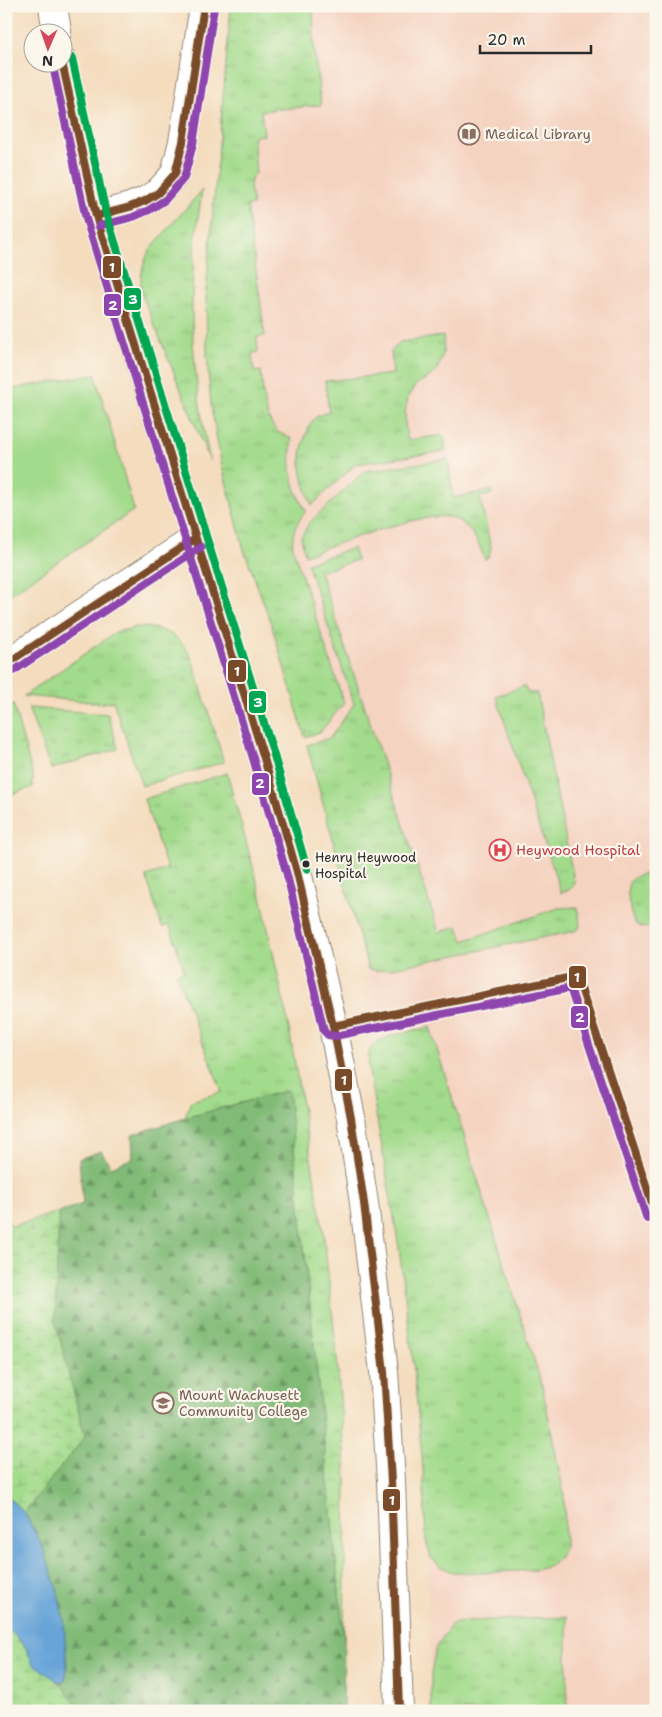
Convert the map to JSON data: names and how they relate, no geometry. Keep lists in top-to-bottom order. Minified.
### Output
{"places":{"library":["Medical Library"],"hospital":["Heywood Hospital"],"other":["Henry Heywood Hospital"],"school or university":["Mount Wachusett Community College"]},"lines":["transit line 1","transit line 2","transit line 3"],"scale_bar":"20 m","north":"bottom"}
